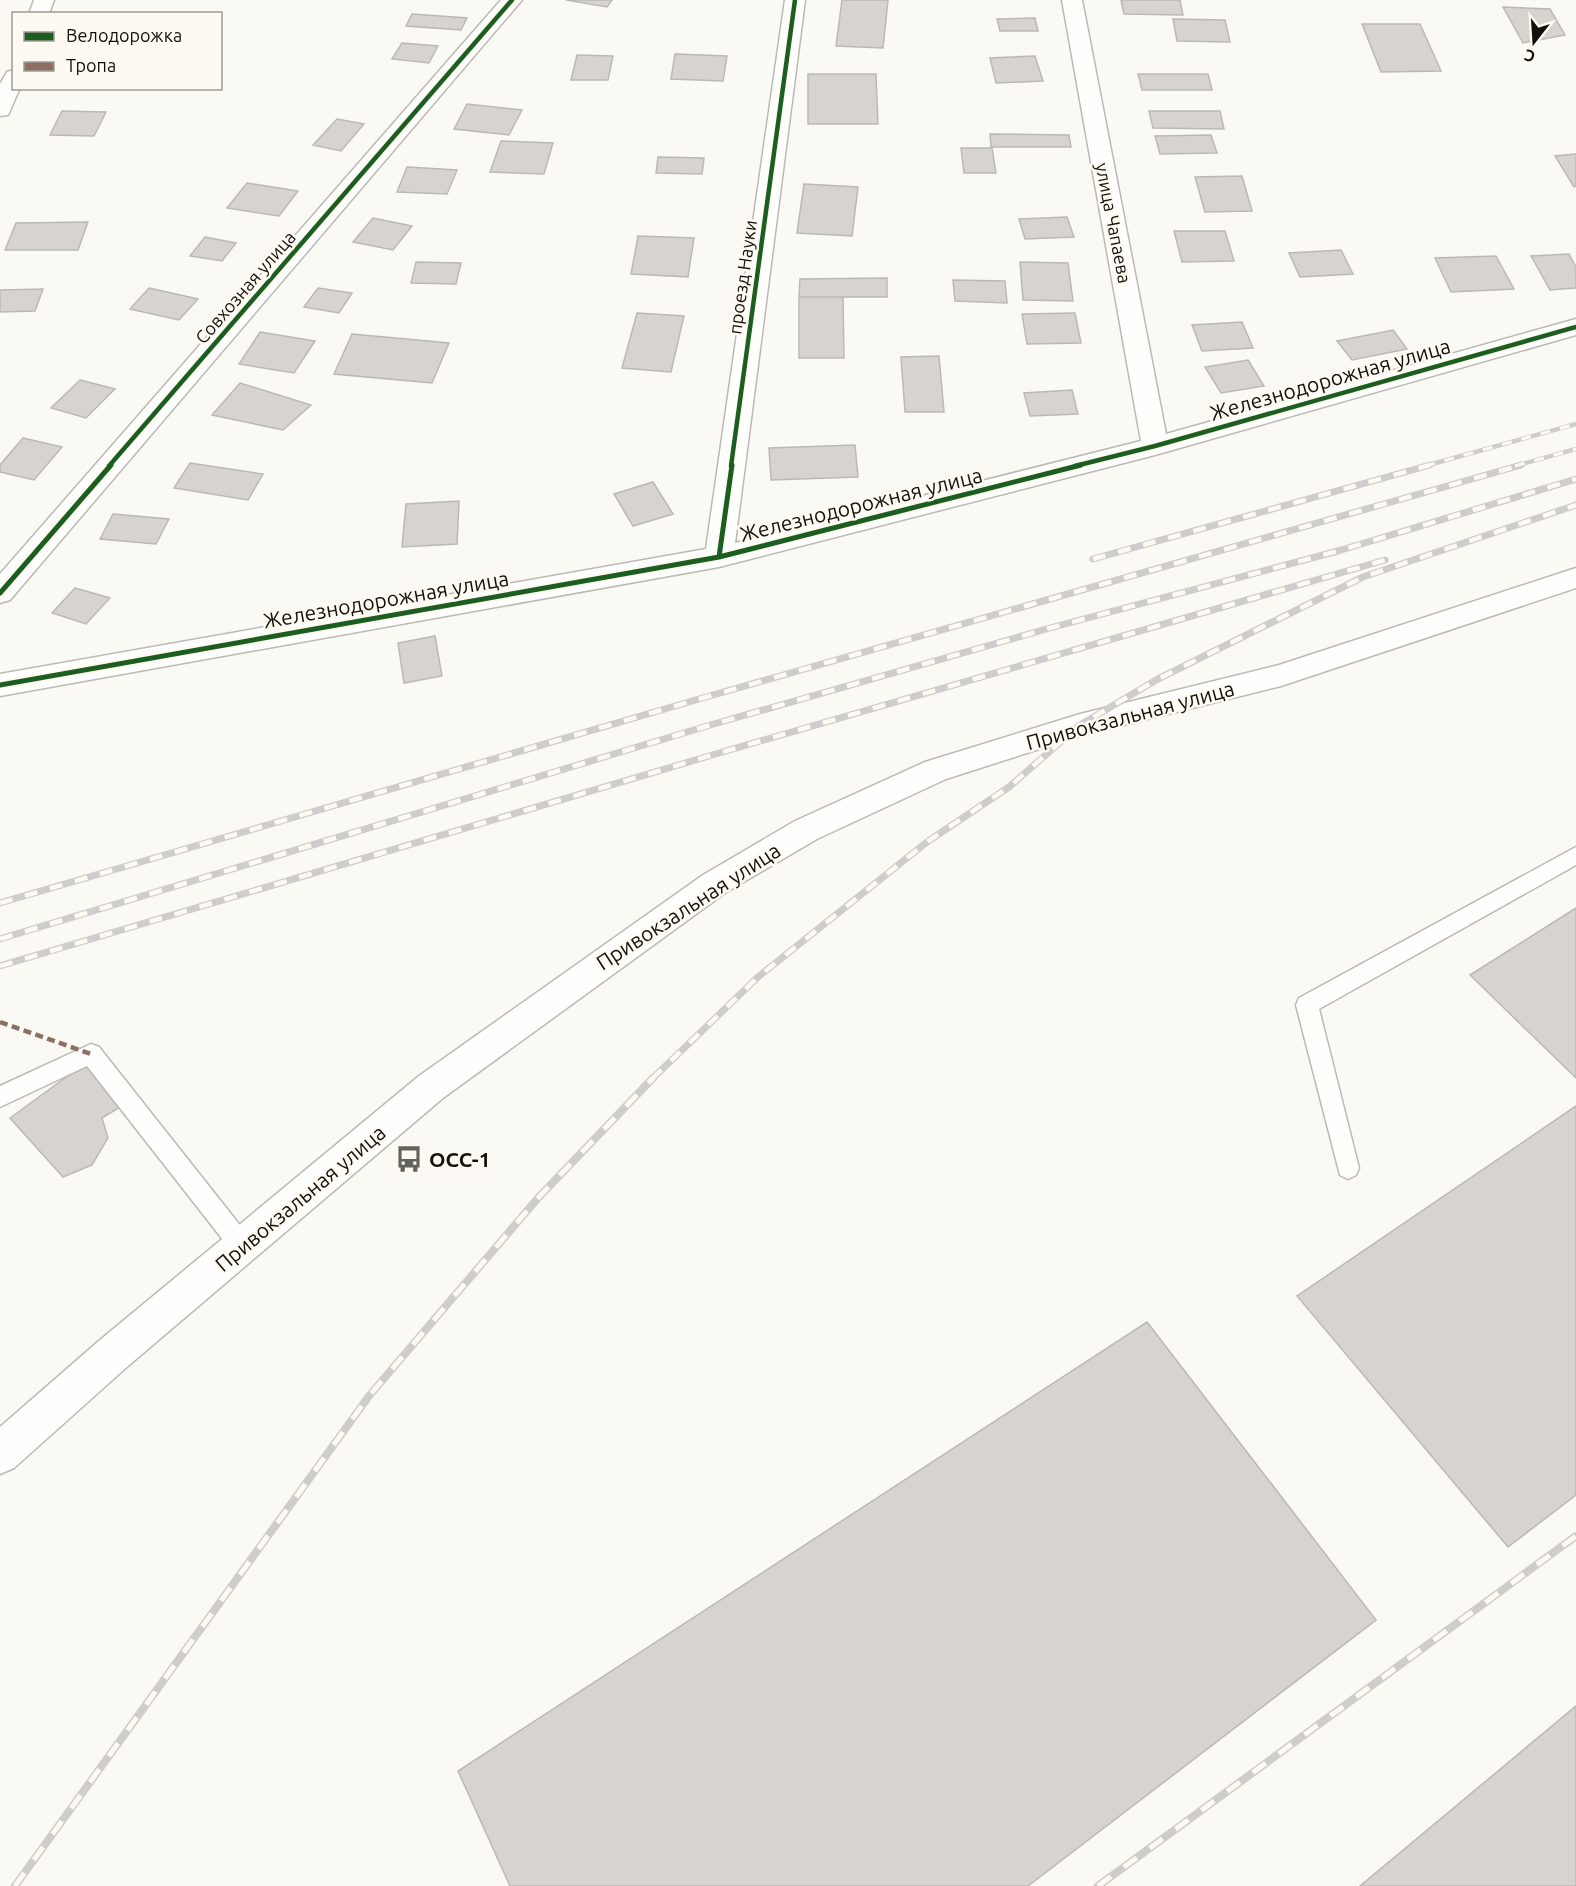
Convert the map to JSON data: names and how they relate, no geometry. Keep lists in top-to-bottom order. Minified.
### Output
{"streets":{"street":["улица Чапаева","проезд Науки","Совхозная улица","Железнодорожная улица","Привокзальная улица"]},"crossings":[["улица Чапаева","Железнодорожная улица"],["проезд Науки","Железнодорожная улица"]],"places":{"bus stop":["ОСС-1"]},"legend":["Велодорожка","Тропа"],"north":"bottom"}
